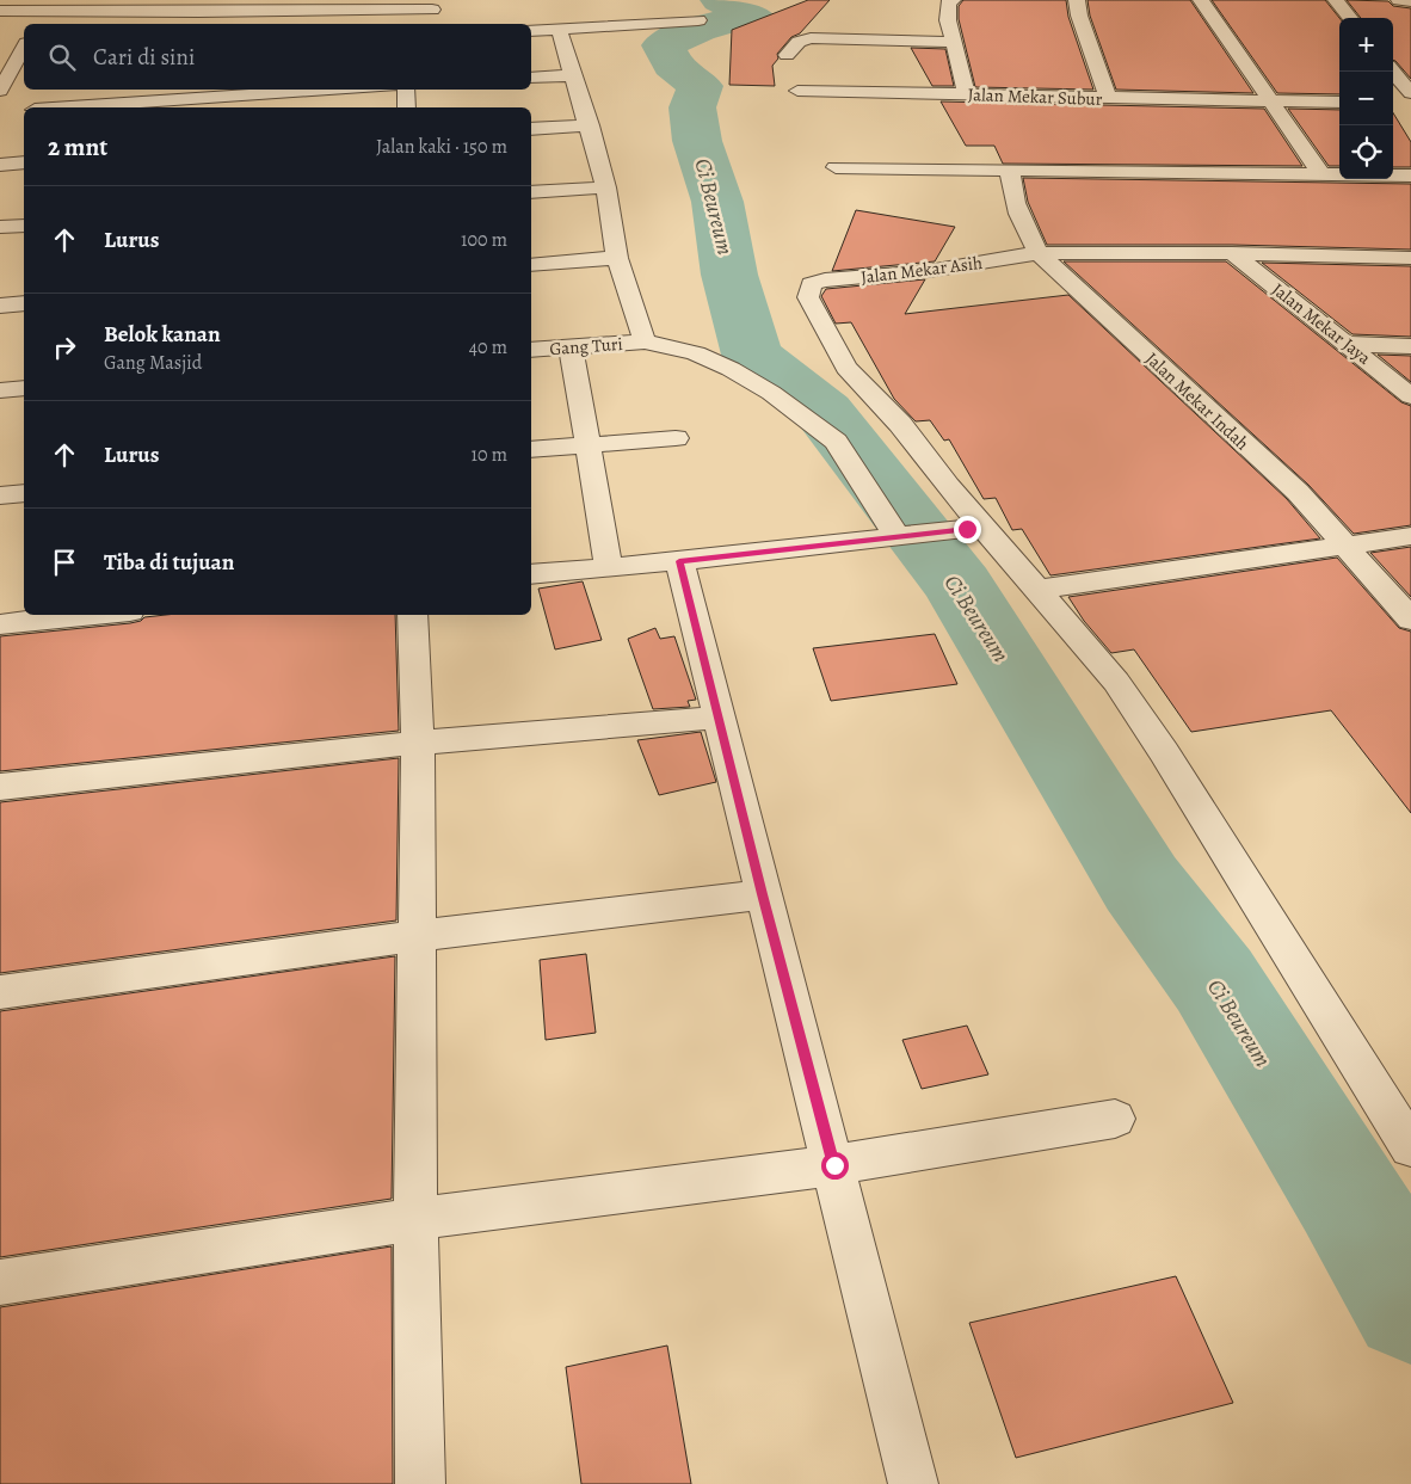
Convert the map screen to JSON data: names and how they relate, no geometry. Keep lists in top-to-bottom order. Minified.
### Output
{"streets":{"street":["Jalan Mekar Subur","Jalan Mekar Asih","Jalan Mekar Jaya","Gang Turi","Jalan Mekar Indah"]},"crossings":[["Jalan Mekar Asih","Jalan Mekar Jaya"],["Jalan Mekar Asih","Jalan Mekar Indah"]],"water":["Ci Beureum"],"page":{"map_buttons":["+","−"],"search":"Cari di sini","heading":["2 mnt","Jalan kaki · 150 m"],"list":[["Lurus","100 m"],["Belok kanan","Gang Masjid","40 m"],["Lurus","10 m"],"Tiba di tujuan"]}}
